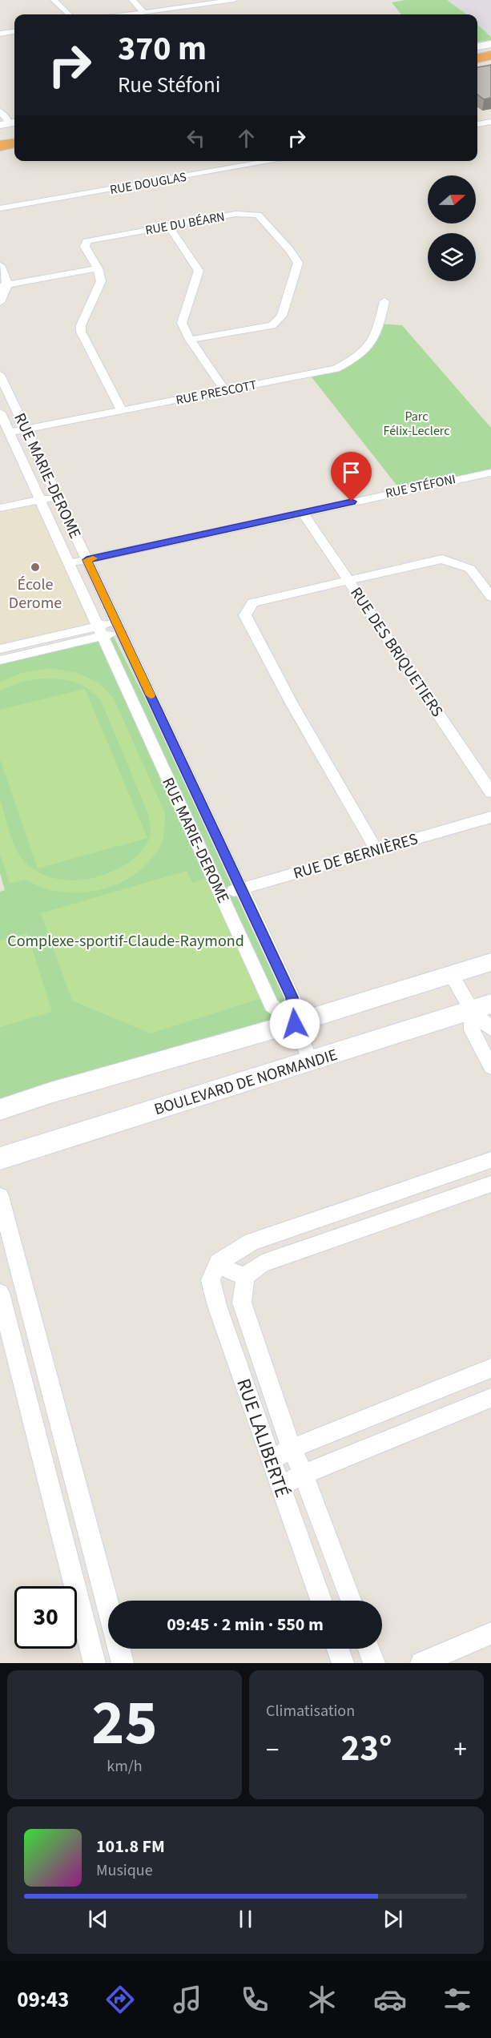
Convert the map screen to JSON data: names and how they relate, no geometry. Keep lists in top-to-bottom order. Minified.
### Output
{"streets":{"street":["RUE DOUGLAS","RUE DU BÉARN","RUE PRESCOTT","RUE MARIE-DEROME","RUE STÉFONI","RUE DES BRIQUETIERS","RUE DE BERNIÈRES","BOULEVARD DE NORMANDIE","RUE LALIBERTÉ"]},"crossings":[["RUE PRESCOTT","RUE MARIE-DEROME"],["RUE MARIE-DEROME","RUE STÉFONI"],["RUE MARIE-DEROME","RUE DE BERNIÈRES"],["RUE MARIE-DEROME","BOULEVARD DE NORMANDIE"],["RUE STÉFONI","RUE DES BRIQUETIERS"]],"parks":["Parc Félix-Leclerc","Complexe-sportif-Claude-Raymond"],"places":["École Derome"],"north":"right","page":{"turn":["370 m","Rue Stéfoni"],"limit":"30","trip":"09:45 · 2 min · 550 m","tile":[["25","km/h"],"Climatisation"],"heat":["−","23°","+"],"song":["101.8 FM","Musique"],"tabs":"09:43"}}
